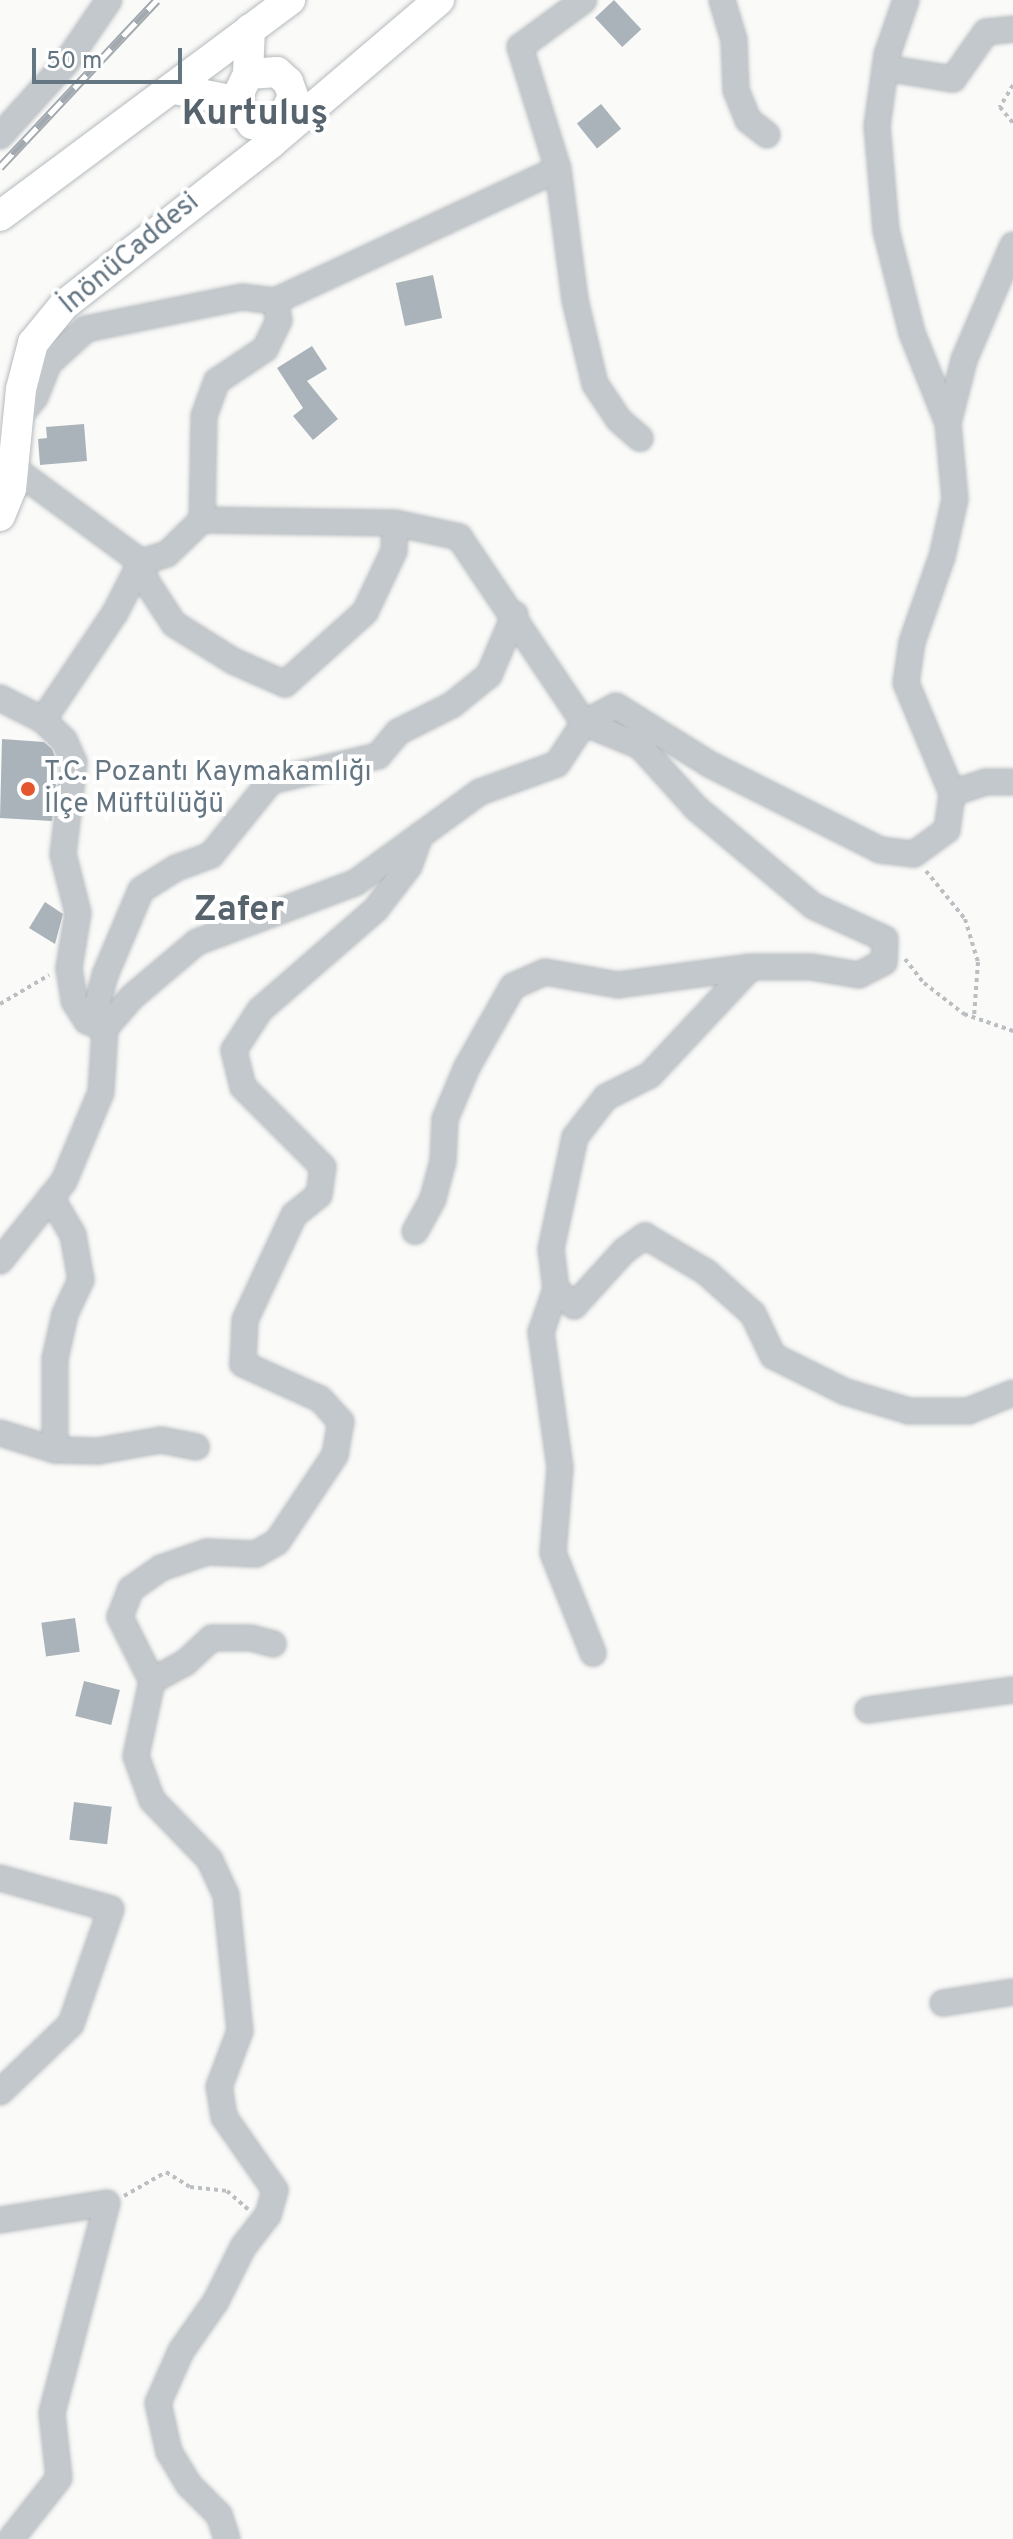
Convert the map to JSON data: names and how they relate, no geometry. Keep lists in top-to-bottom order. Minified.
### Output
{"streets":{"main road":["İnönüCaddesi"]},"districts":["Kurtuluş","Zafer"],"places":["T.C. Pozantı Kaymakamlığı İlçe Müftülüğü"],"scale_bar":"50 m"}
